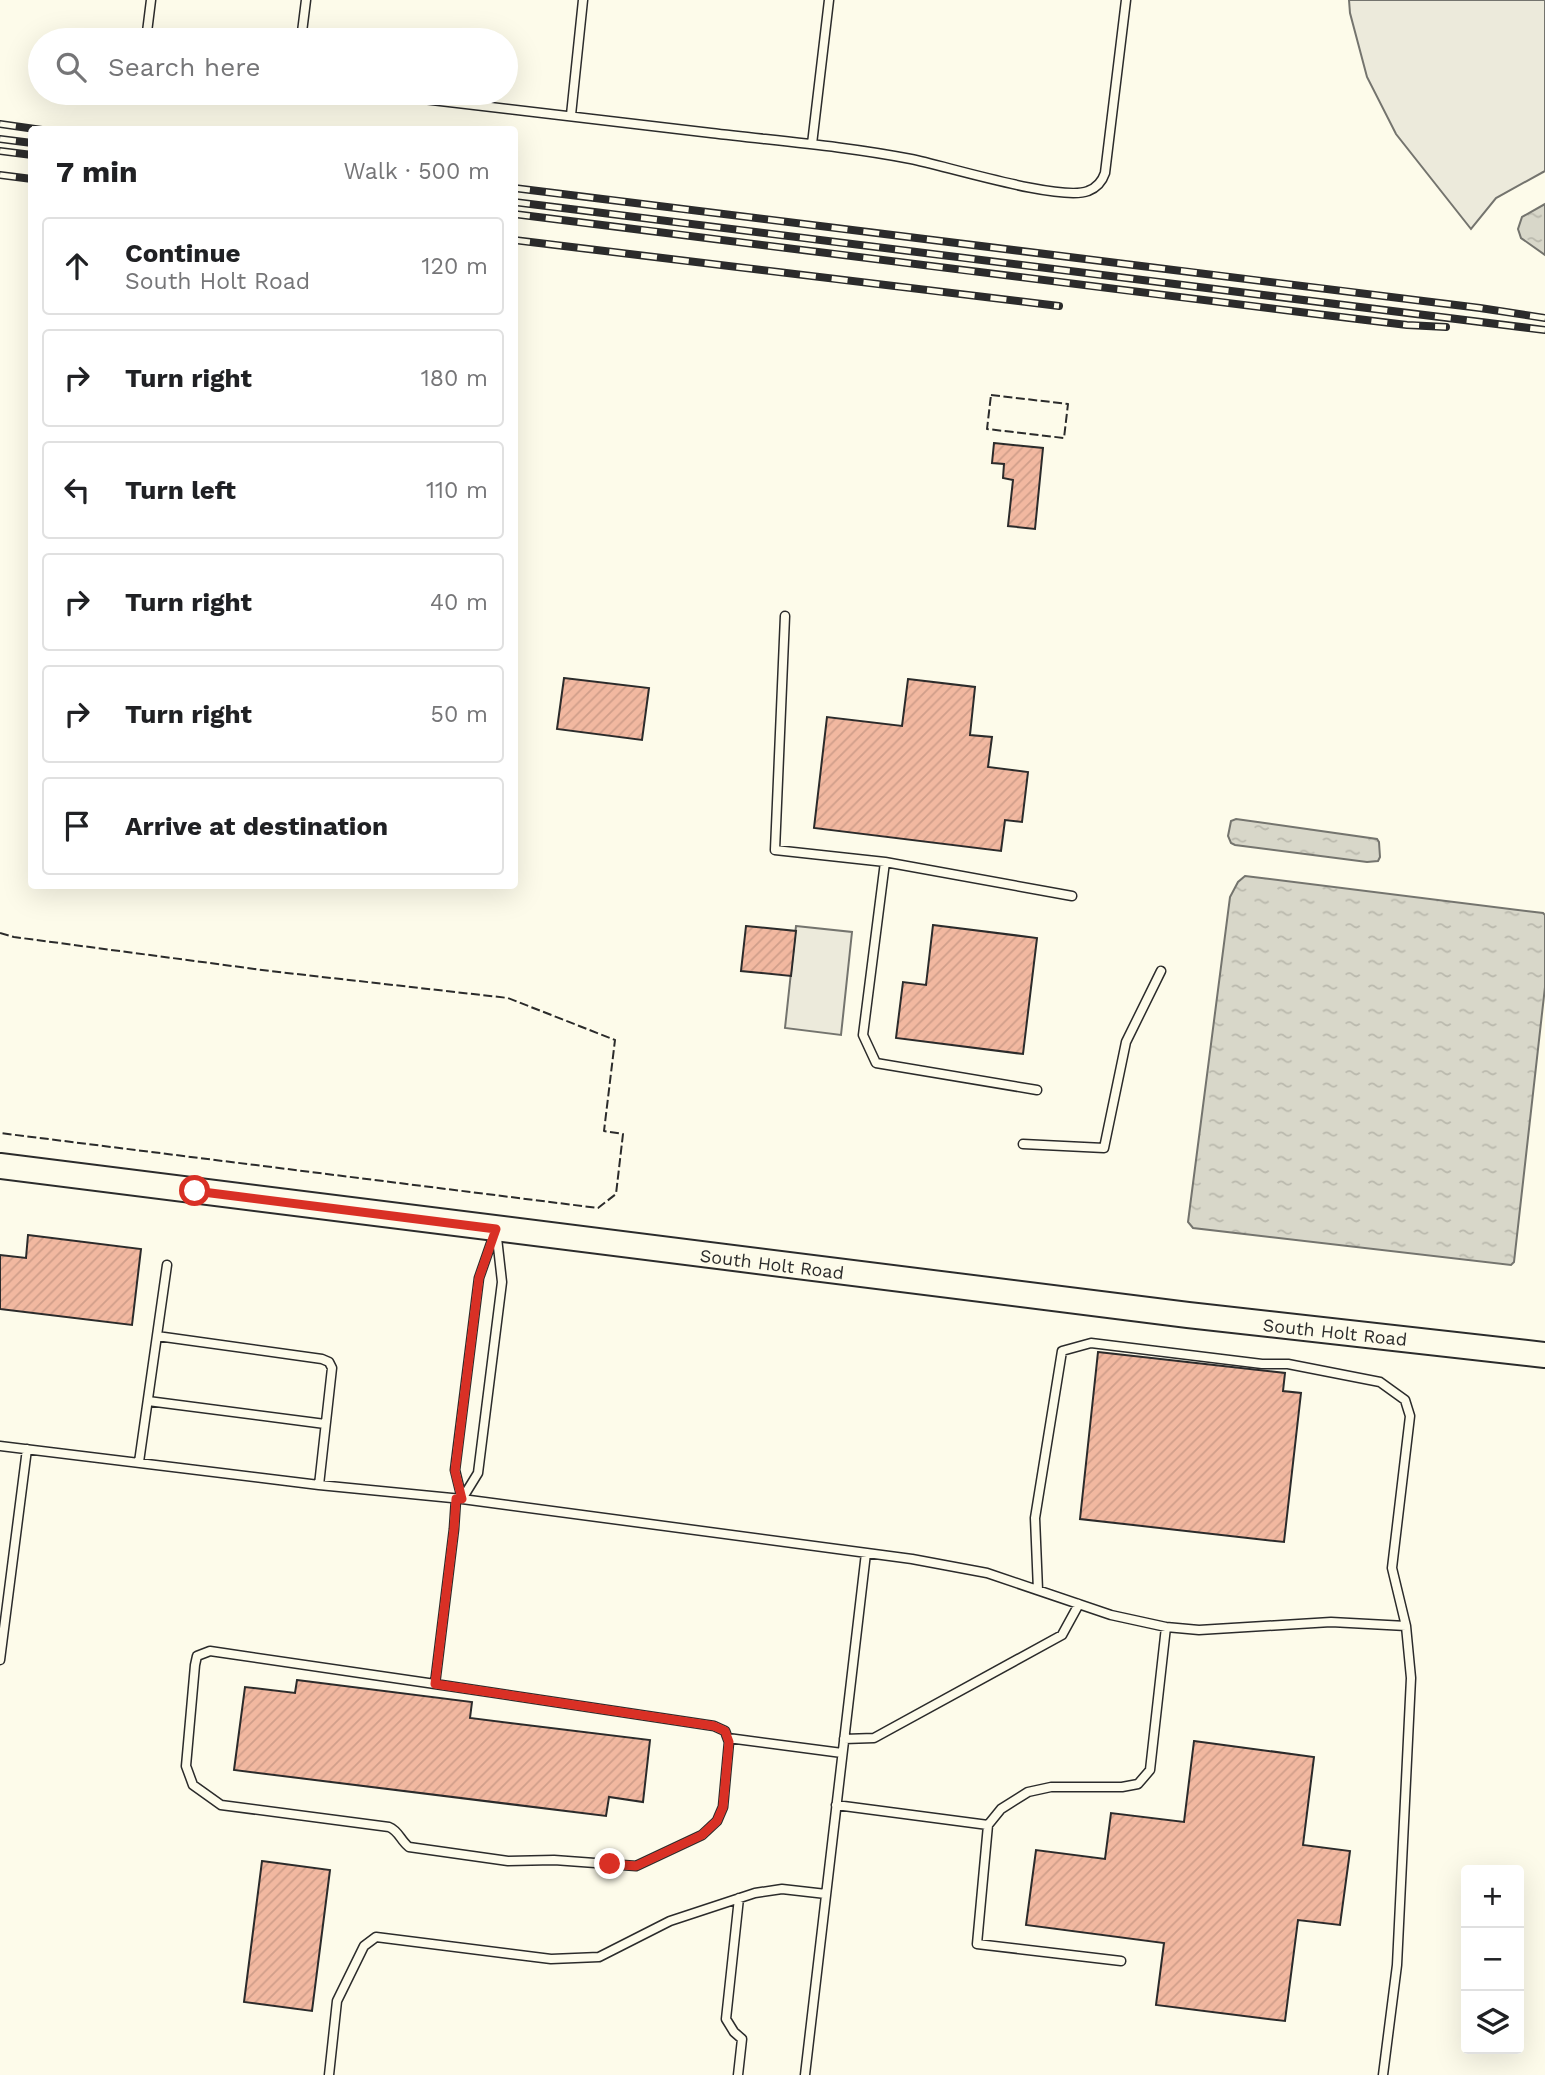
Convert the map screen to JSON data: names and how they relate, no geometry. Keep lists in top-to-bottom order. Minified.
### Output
{"streets":{"main road":["South Holt Road"]},"page":{"search":"Search here","heading":["7 min","Walk · 500 m"],"list":[["Continue","South Holt Road","120 m"],["Turn right","180 m"],["Turn left","110 m"],["Turn right","40 m"],["Turn right","50 m"],"Arrive at destination"],"map_buttons":["+","−"]}}
